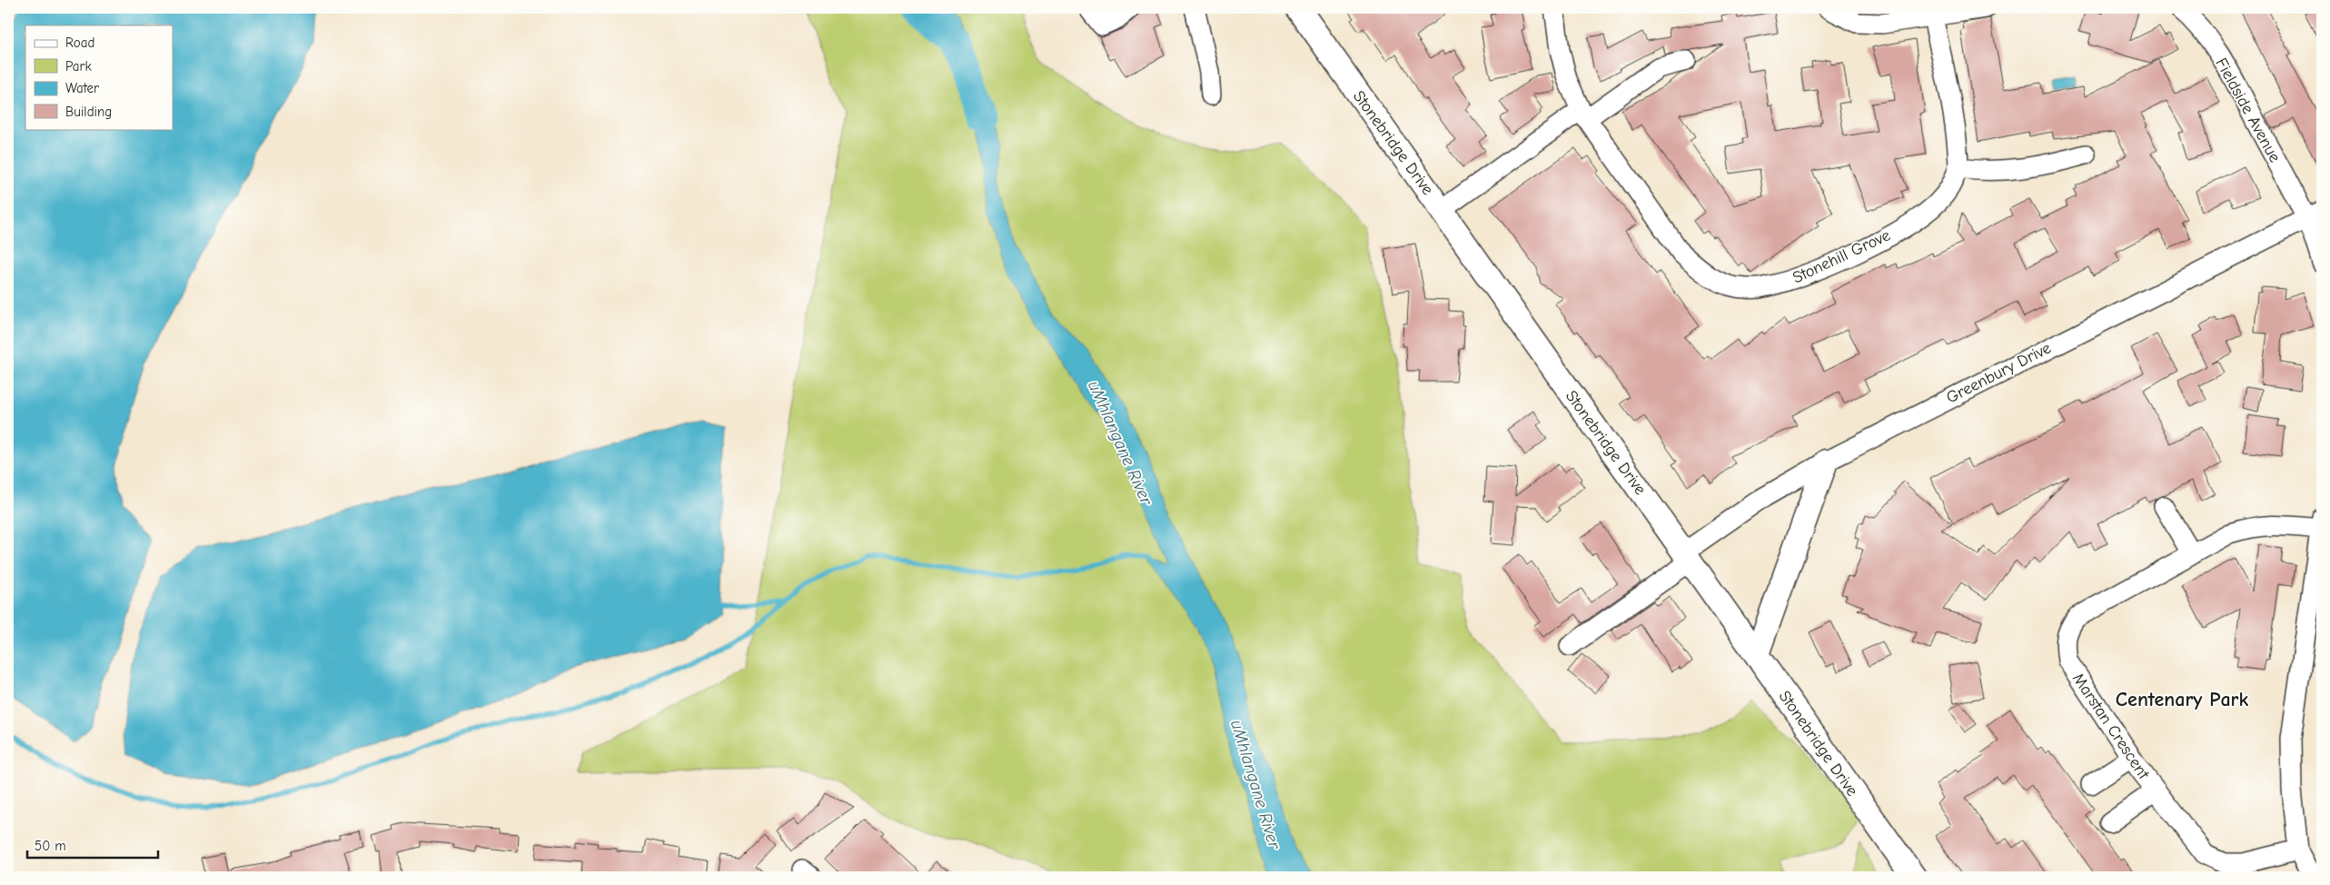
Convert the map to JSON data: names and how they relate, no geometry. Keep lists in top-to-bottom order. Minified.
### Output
{"streets":{"street":["Fieldside Avenue","Stonebridge Drive","Stonehill Grove","Greenbury Drive","Marstan Crescent"]},"crossings":[["Fieldside Avenue","Greenbury Drive"],["Stonebridge Drive","Greenbury Drive"]],"districts":["Centenary Park"],"water":["uMhlangane River"],"legend":["Road","Park","Water","Building"],"scale_bar":"50 m"}
